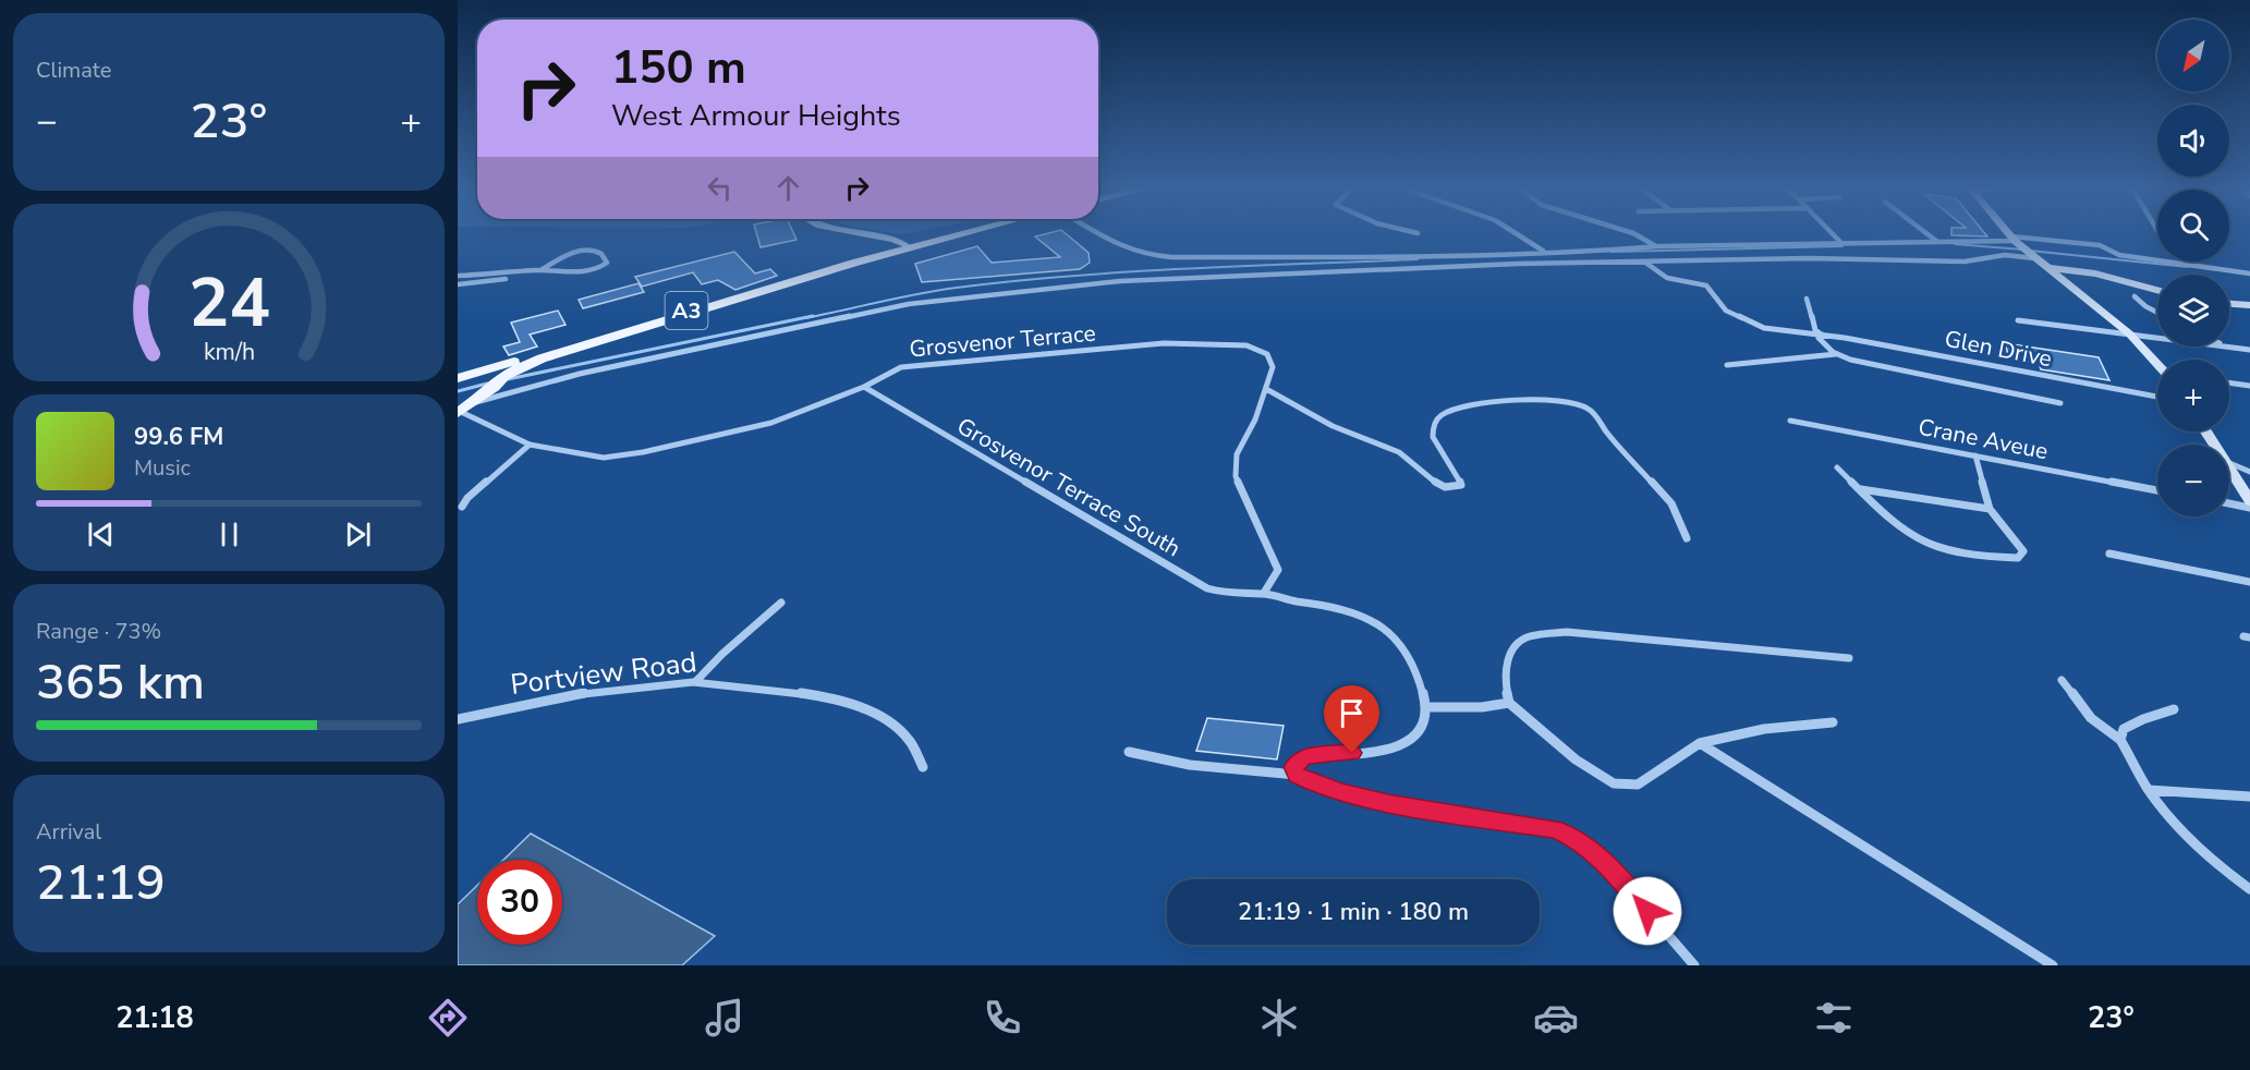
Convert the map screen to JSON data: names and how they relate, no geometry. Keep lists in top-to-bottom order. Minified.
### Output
{"streets":{"main road":["A3"],"street":["Grosvenor Terrace","Glen Drive","Crane Aveue","Grosvenor Terrace South","Portview Road"]},"crossings":[["A3","Grosvenor Terrace"],["Grosvenor Terrace","Grosvenor Terrace South"]],"north":"bottom left","page":{"tile":["Climate",["Range · 73%","365 km"],["Arrival","21:19"]],"map_buttons":["+","−"],"turn":["150 m","West Armour Heights"],"heat":["−","23°","+"],"song":["99.6 FM","Music"],"limit":"30","trip":"21:19 · 1 min · 180 m","tabs":["21:18","23°"],"gauge":["24","km/h"]}}
